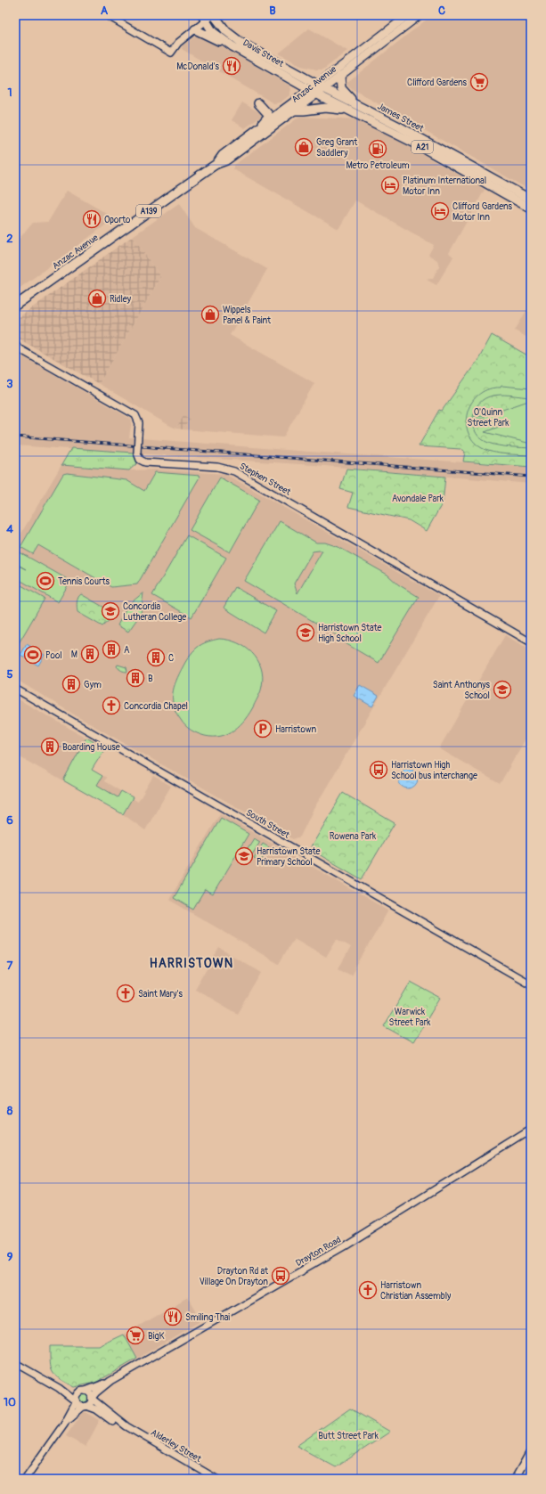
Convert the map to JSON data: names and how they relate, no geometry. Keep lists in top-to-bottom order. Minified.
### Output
{"streets":{"highway":["Davis Street","Anzac Avenue","James Street","A21","A139"],"street":["Stephen Street","South Street","Drayton Road","Alderley Street"]},"crossings":[["Davis Street","Anzac Avenue"],["Davis Street","James Street"],["Anzac Avenue","James Street"],["Drayton Road","Alderley Street"]],"districts":["HARRISTOWN"],"parks":["O'Quinn Street Park","Avondale Park","Rowena Park","Warwick Street Park","Butt Street Park"],"places":{"restaurant":["McDonald's","Oporto","Smiling Thai"],"supermarket":["Clifford Gardens","BigK"],"shop":["Greg Grant Saddlery","Ridley","Wippels Panel & Paint"],"fuel station":["Metro Petroleum"],"hotel":["Platinum International Motor Inn","Clifford Gardens Motor Inn"],"sports":["Tennis Courts","Pool"],"school or university":["Concordia Lutheran College","Harristown State High School","Saint Anthonys School","Harristown State Primary School"],"building":["A","M","C","B","Gym","Boarding House"],"church":["Concordia Chapel","Saint Mary's","Harristown Christian Assembly"],"parking":["Harristown"],"bus stop":["Harristown High School bus interchange","Drayton Rd at Village On Drayton"]},"grid":{"columns":["A","B","C"],"rows":["1","2","3","4","5","6","7","8","9","10"]}}
